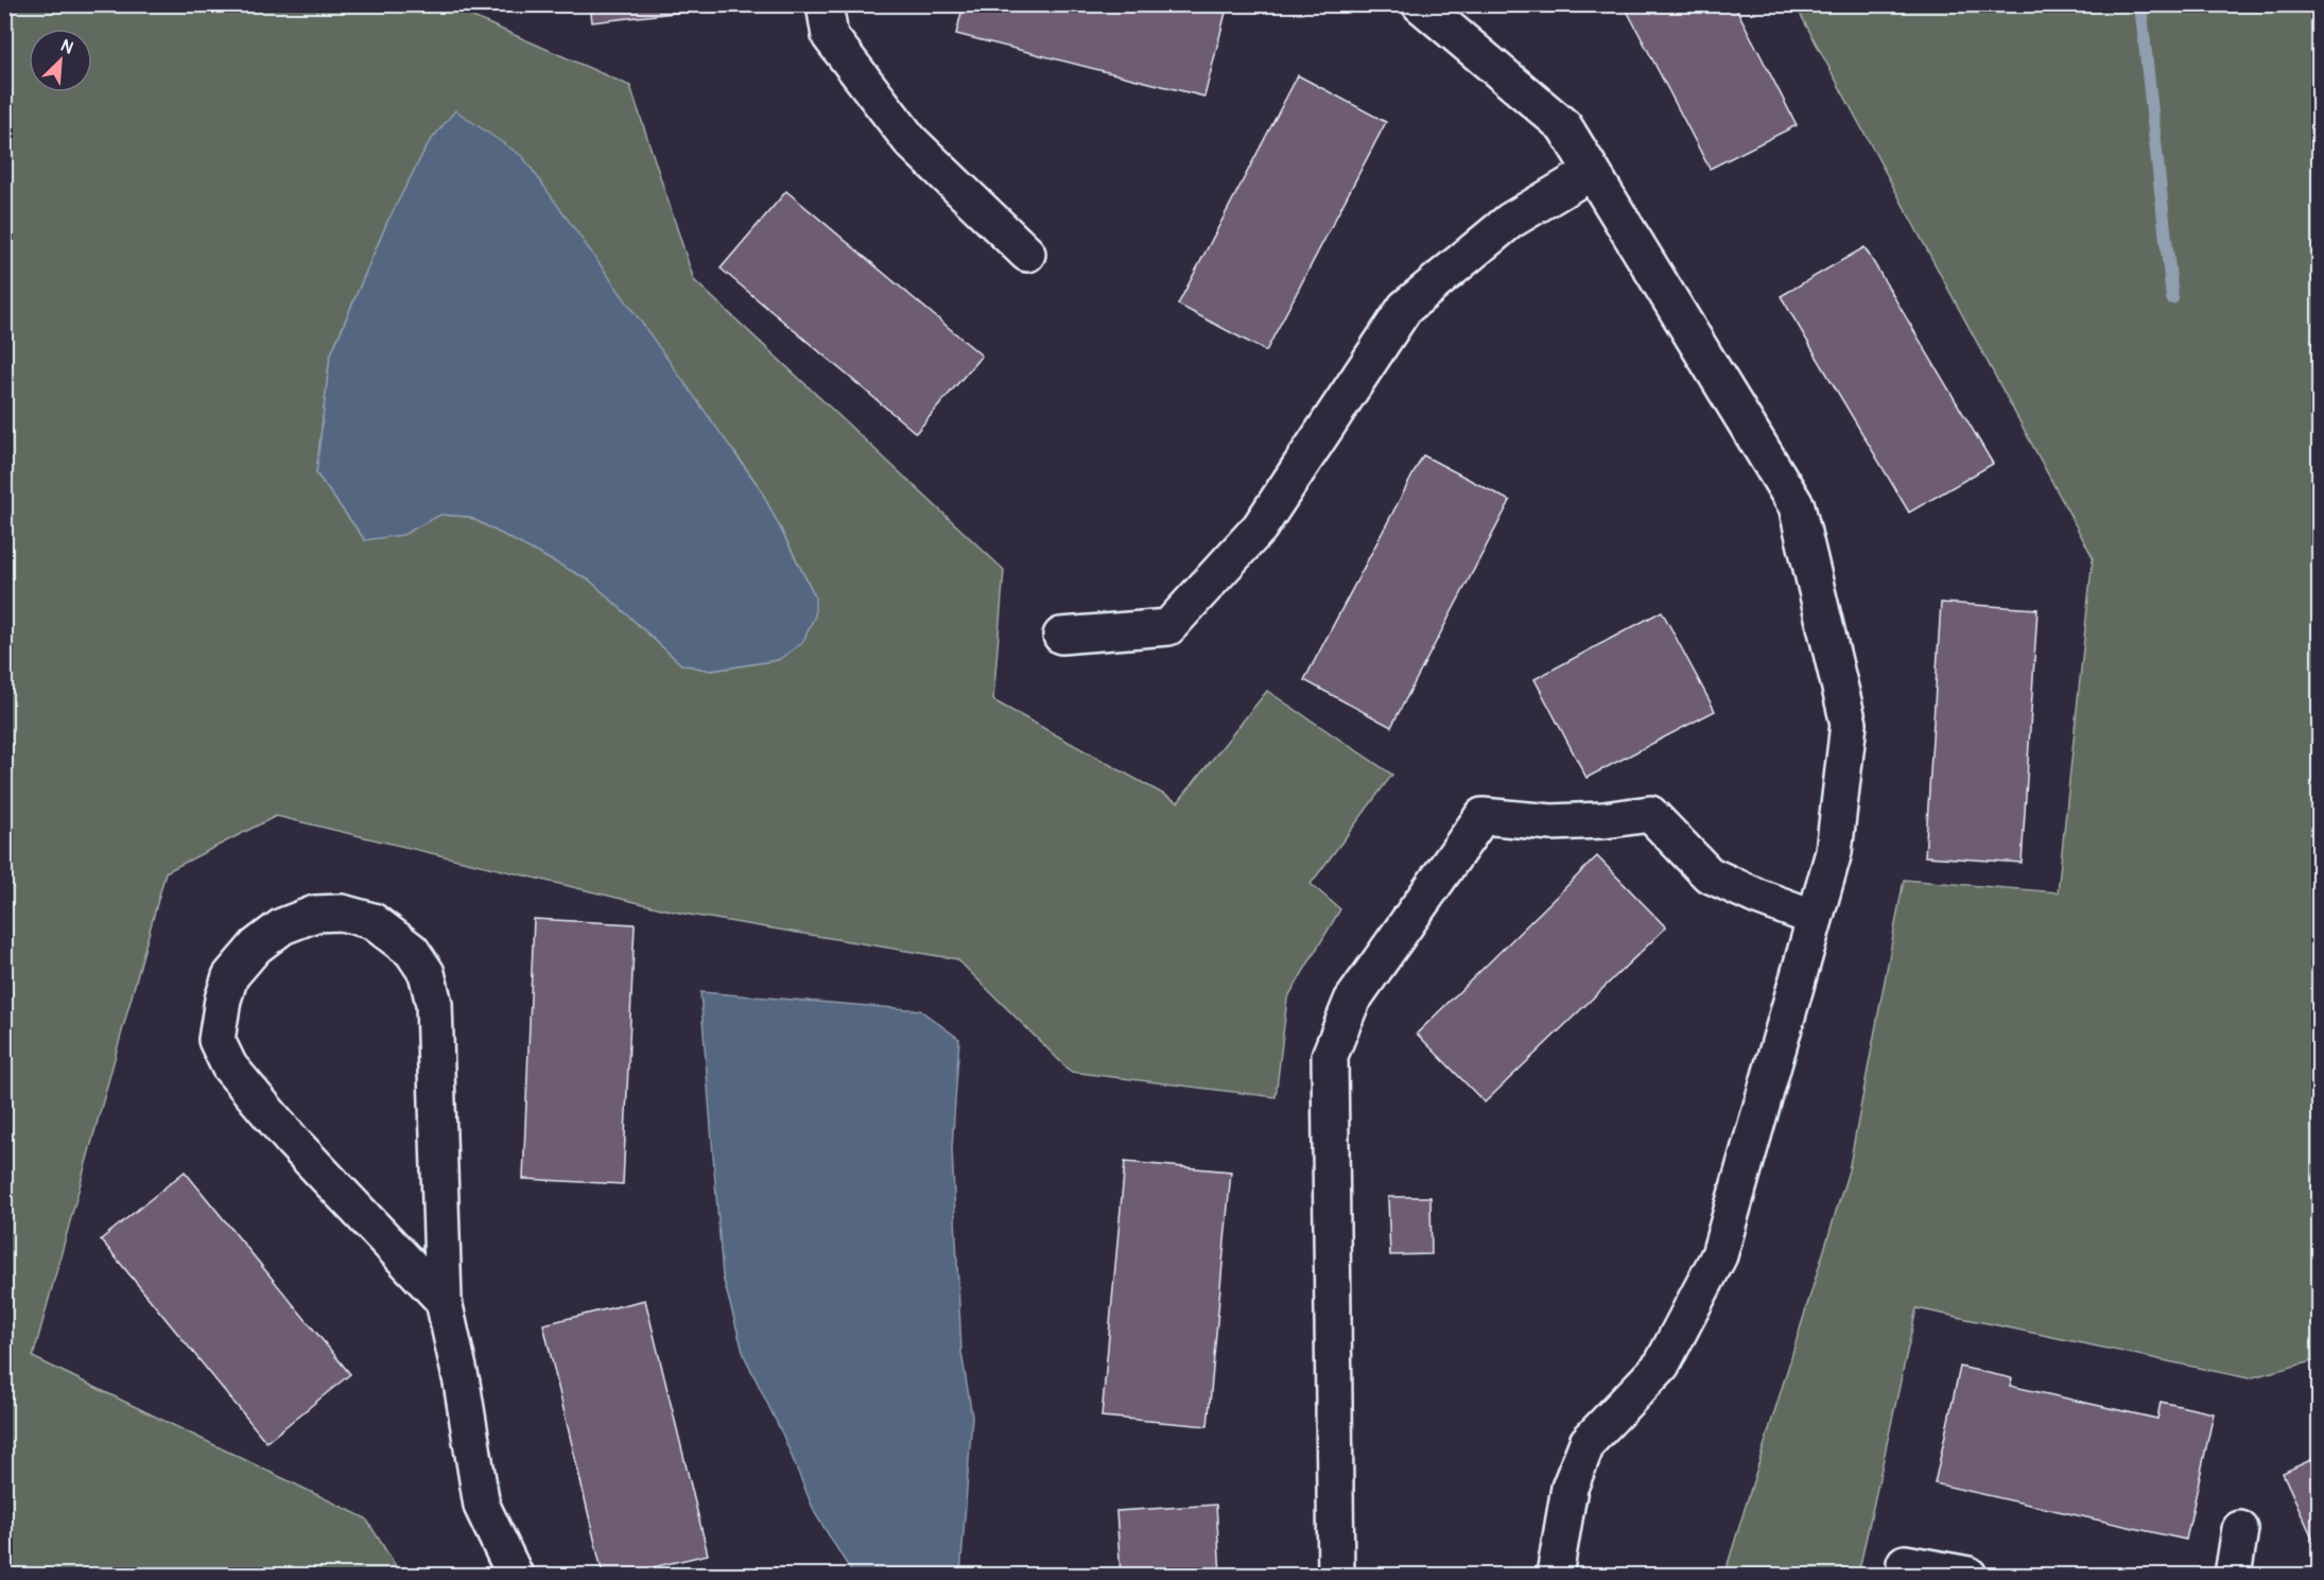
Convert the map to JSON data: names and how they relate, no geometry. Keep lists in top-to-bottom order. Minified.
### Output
{"north":"top right"}
